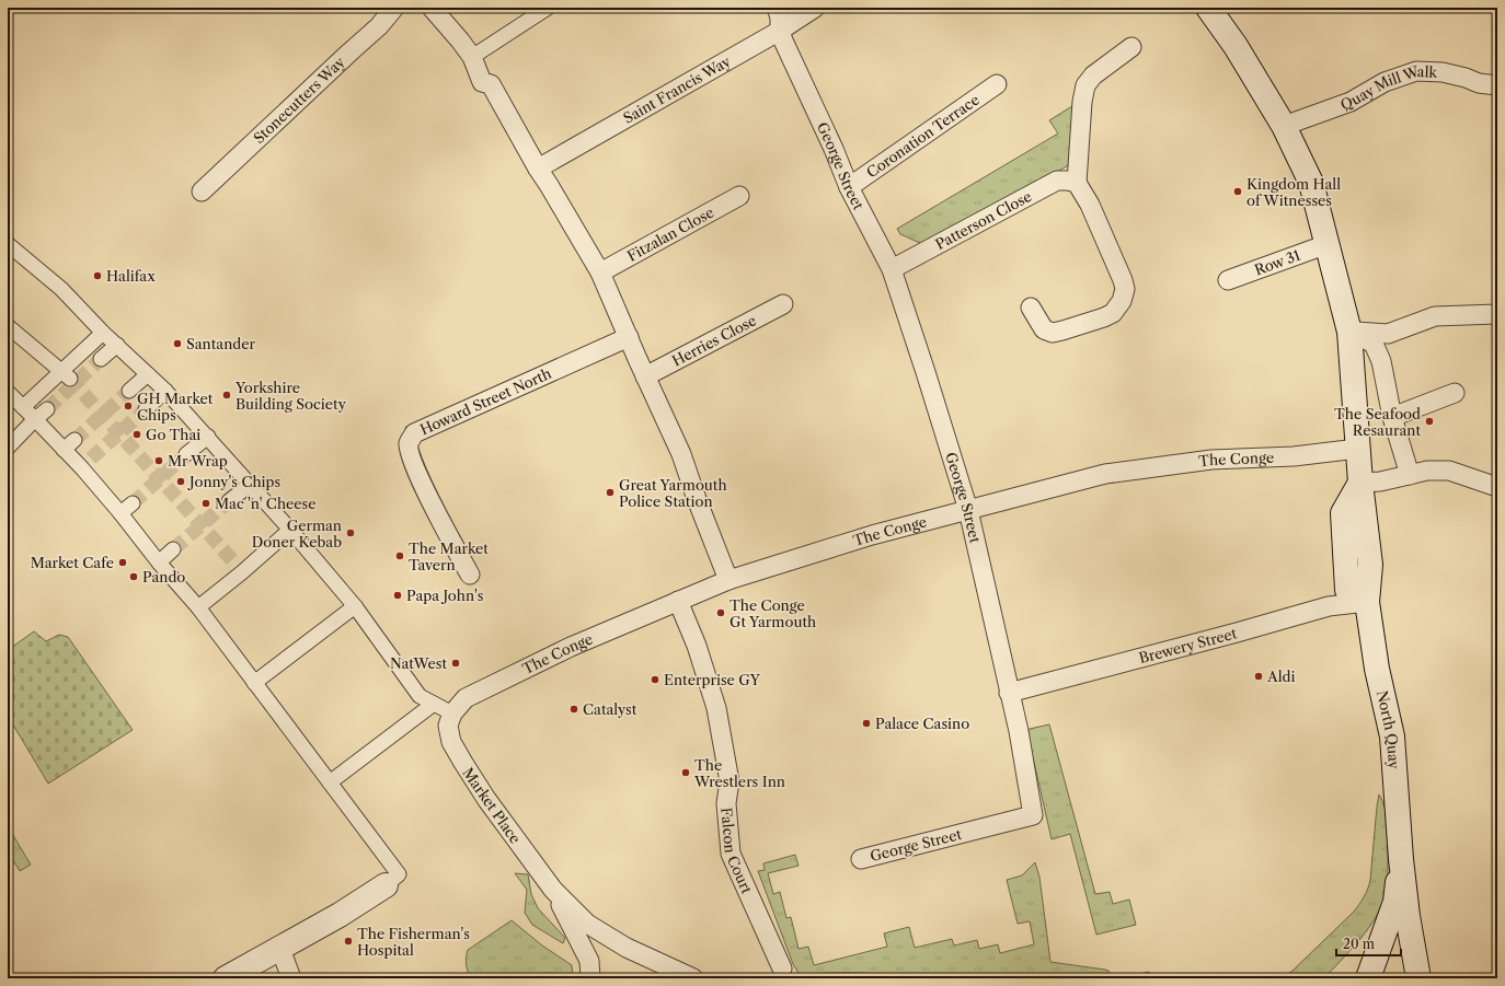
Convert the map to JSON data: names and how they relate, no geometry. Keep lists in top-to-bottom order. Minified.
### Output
{"streets":{"main road":["North Quay"],"street":["Saint Francis Way","Quay Mill Walk","Stonecutters Way","Coronation Terrace","George Street","Patterson Close","Fitzalan Close","Row 31","Herries Close","Howard Street North","The Conge","Brewery Street","Market Place","Falcon Court"]},"crossings":[["Saint Francis Way","George Street"],["Quay Mill Walk","North Quay"],["Coronation Terrace","George Street"],["George Street","Patterson Close"],["George Street","The Conge"],["George Street","Brewery Street"],["Row 31","North Quay"],["The Conge","North Quay"],["The Conge","Market Place"],["The Conge","Falcon Court"],["Brewery Street","North Quay"]],"places":["Kingdom Hall of Witnesses","Halifax","Santander","Yorkshire Building Society","GH Market Chips","The Seafood Resaurant","Go Thai","Mr Wrap","Jonny's Chips","Great Yarmouth Police Station","Mac 'n' Cheese","German Doner Kebab","The Market Tavern","Market Cafe","Pando","Papa John's","The Conge Gt Yarmouth","NatWest","Aldi","Enterprise GY","Catalyst","Palace Casino","The Wrestlers Inn","The Fisherman's Hospital"],"scale_bar":"20 m"}
